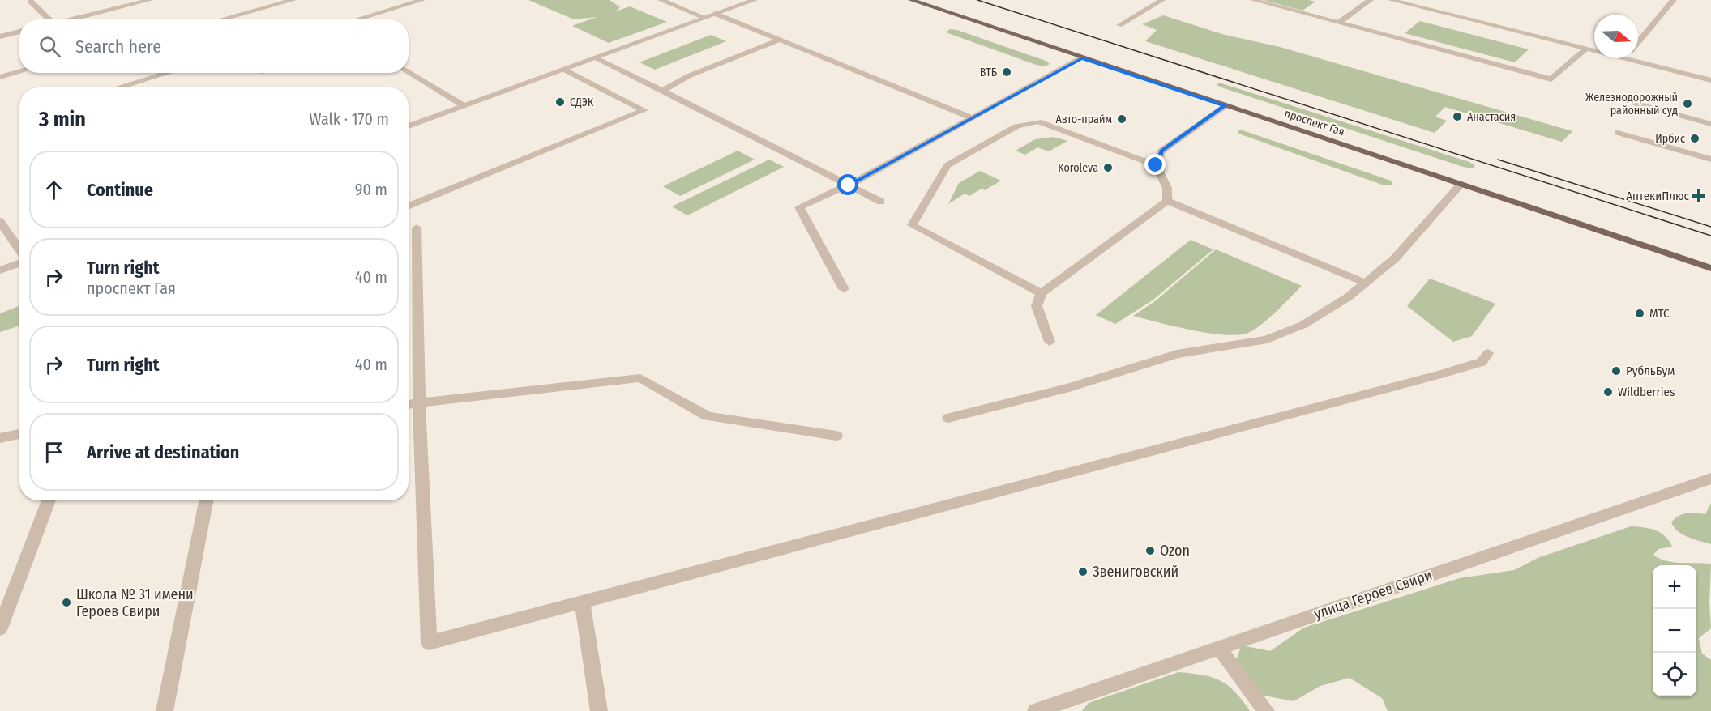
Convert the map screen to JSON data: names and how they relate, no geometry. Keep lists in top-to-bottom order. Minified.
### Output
{"streets":{"main road":["проспект Гая"],"street":["улица Героев Свири"]},"places":{"other":["ВТБ","СДЭК","Железнодорожный районный суд","Анастасия","Авто-прайм","Ирбис","Koroleva","МТС","РубльБум","Wildberries","Ozon","Звениговский","Школа № 31 имени Героев Свири"],"health":["АптекиПлюс"]},"north":"right","page":{"search":"Search here","heading":["3 min","Walk · 170 m"],"list":[["Continue","90 m"],["Turn right","проспект Гая","40 m"],["Turn right","40 m"],"Arrive at destination"],"map_buttons":["+","−"]}}
